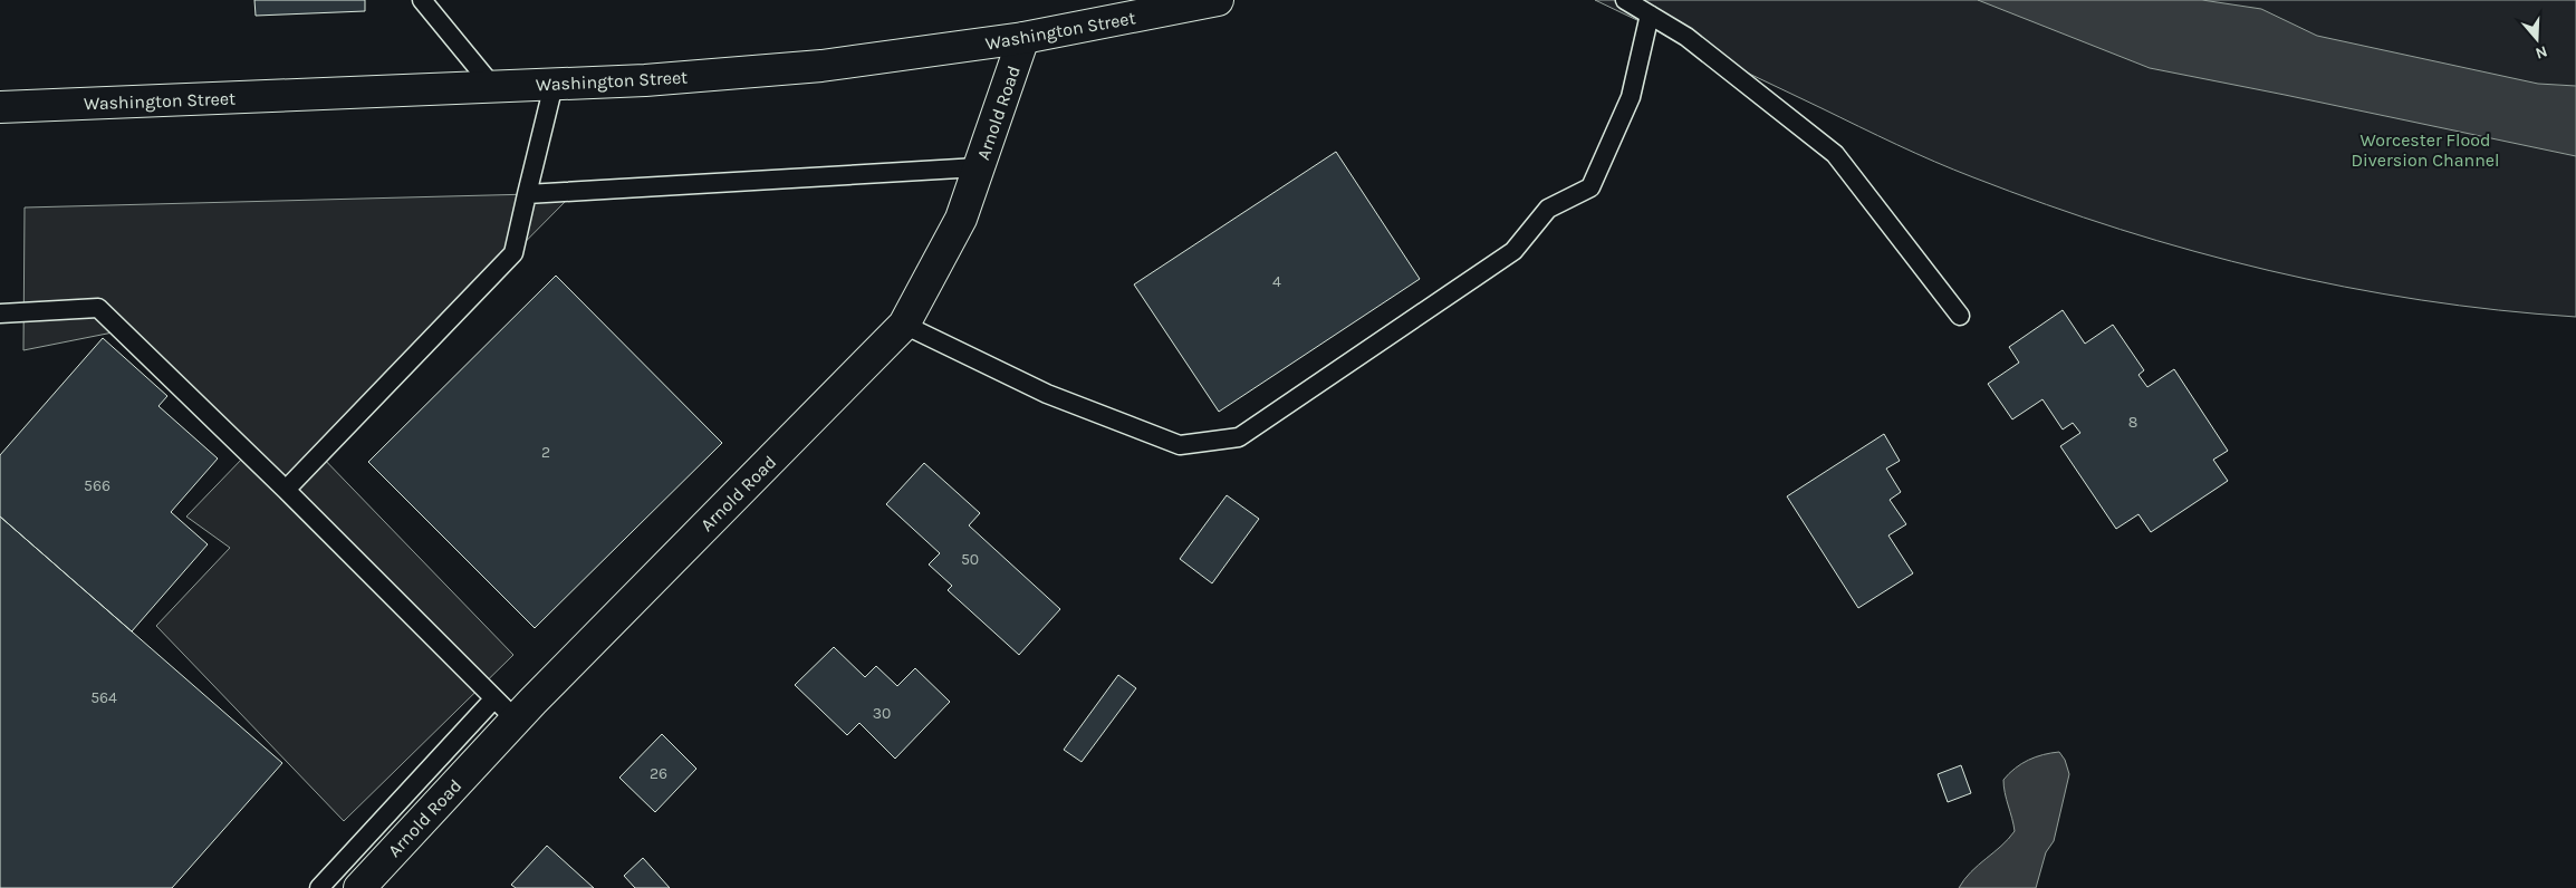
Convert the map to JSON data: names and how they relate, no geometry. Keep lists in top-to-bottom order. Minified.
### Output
{"streets":{"main road":["Washington Street","Arnold Road"]},"crossings":[["Washington Street","Arnold Road"]],"parks":["Worcester Flood Diversion Channel"],"house_numbers":["4","8","2","566","50","564","30","26"],"north":"bottom"}
